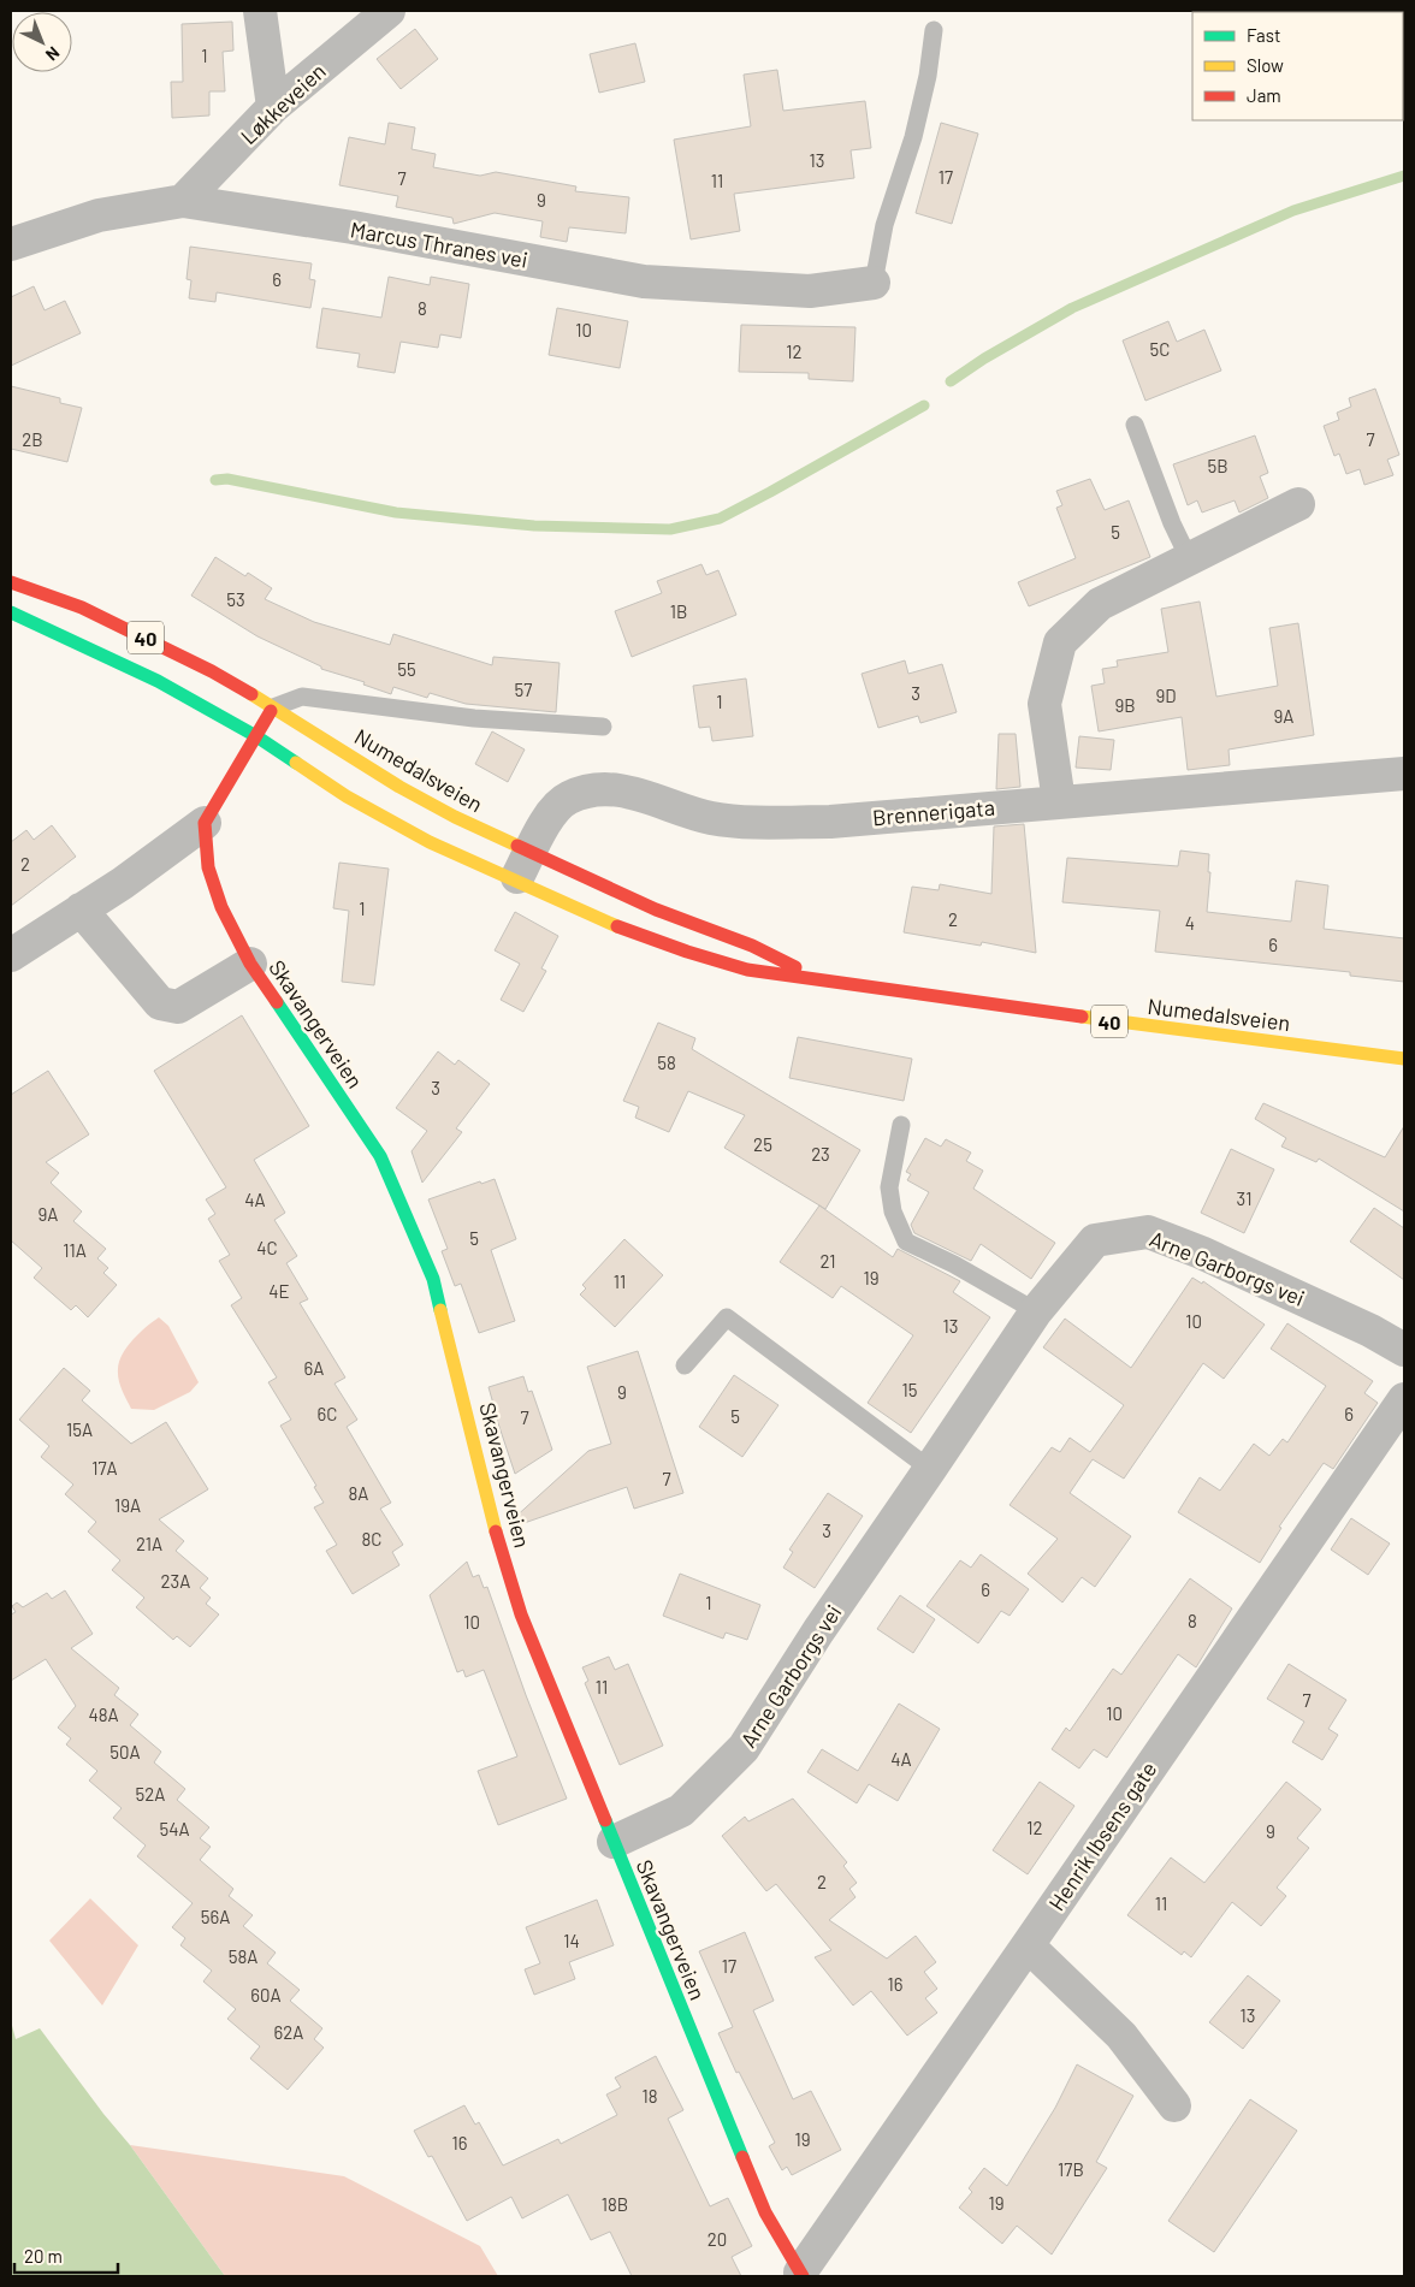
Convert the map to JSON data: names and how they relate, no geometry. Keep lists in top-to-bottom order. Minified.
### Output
{"streets":{"main road":["40","Numedalsveien","Skavangerveien"],"street":["Løkkeveien","Marcus Thranes vei","Brennerigata","Arne Garborgs vei","Henrik Ibsens gate"]},"crossings":[["Løkkeveien","Marcus Thranes vei"],["Numedalsveien","Brennerigata"],["Skavangerveien","Arne Garborgs vei"],["Skavangerveien","Henrik Ibsens gate"]],"house_numbers":["1","13","17","7","11","9","6","8","10","5C","12","2B","7","5B","5","53","1B","55","57","3","9D","1","9B","9A","2","1","2","4","6","58","3","25","23","31","4A","9A","5","4C","11A","21","19","11","4E","10","13","6A","15","9","6C","6","5","7","15A","17A","7","8A","19A","3","8C","21A","23A","6","1","8","10","11","7","10","48A","50A","4A","52A","12","54A","9","2","11","56A","14","58A","17","16","60A","13","62A","18","19","16","17B","19","18B","20"],"legend":["Fast","Slow","Jam"],"scale_bar":"20 m","north":"bottom right"}
